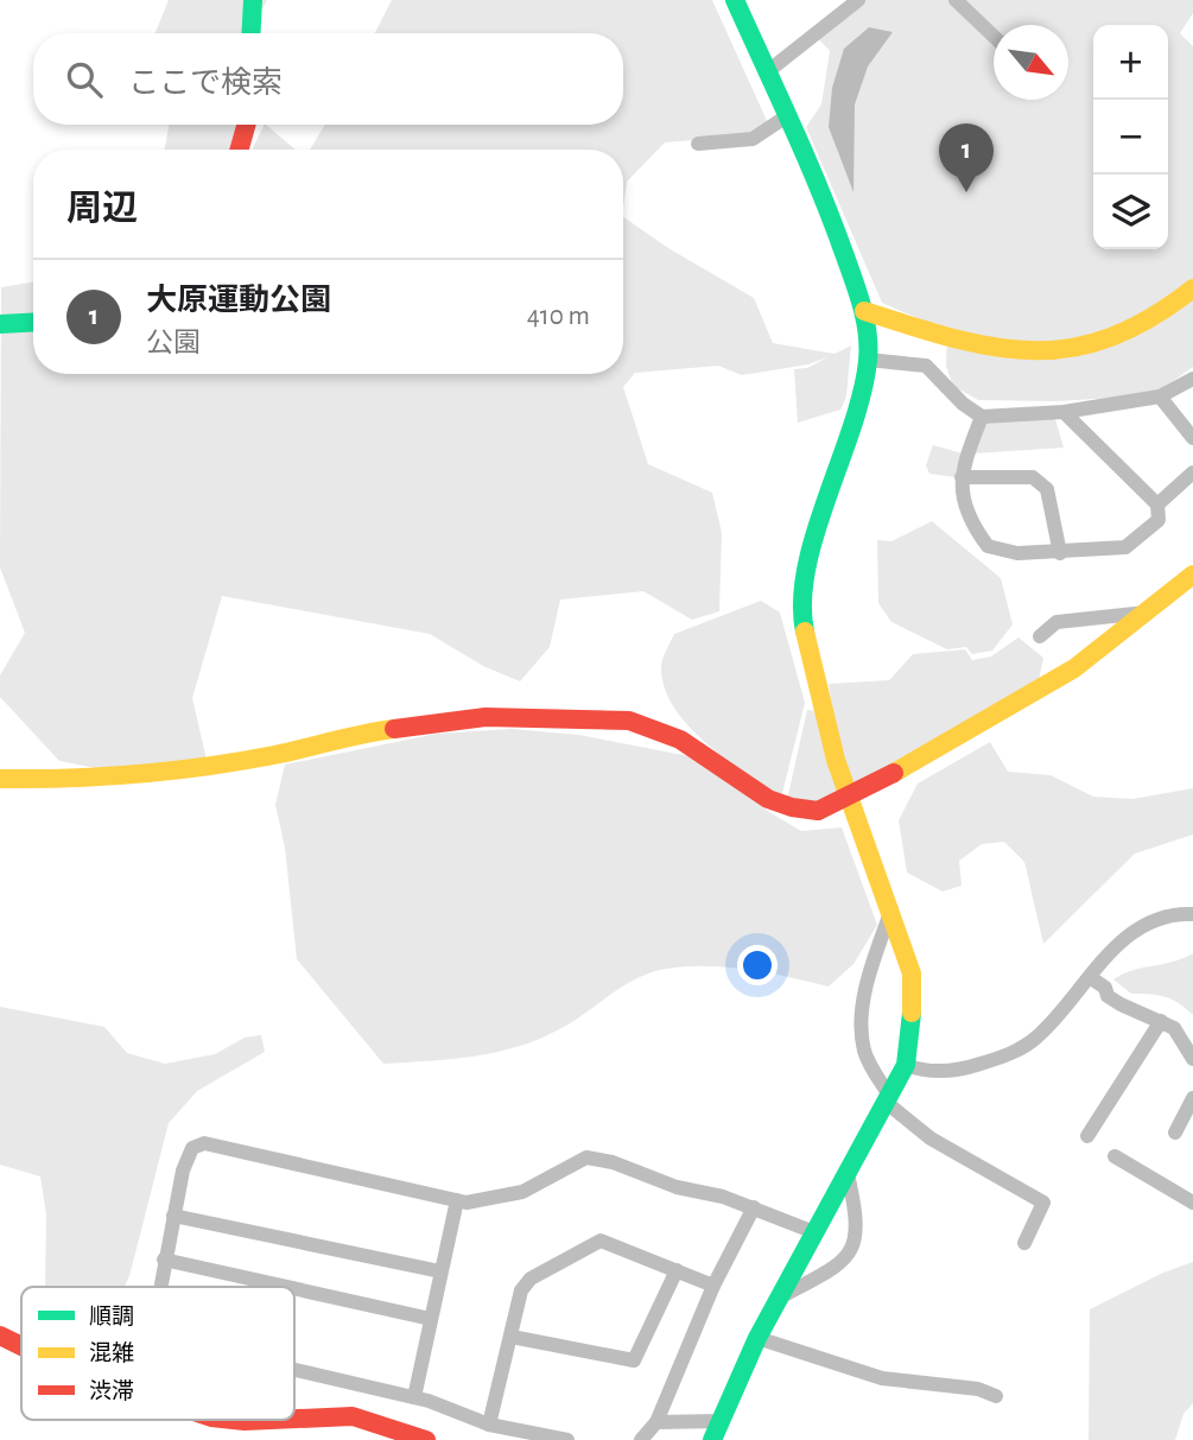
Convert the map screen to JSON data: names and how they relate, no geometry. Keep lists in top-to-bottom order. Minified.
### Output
{"legend":["順調","混雑","渋滞"],"north":"bottom right","page":{"map_buttons":["+","−"],"search":"ここで検索","pins":"1","heading":"周辺","list":[{"mark":"1","name":"大原運動公園","note":"公園","value":"410 m"}]}}
